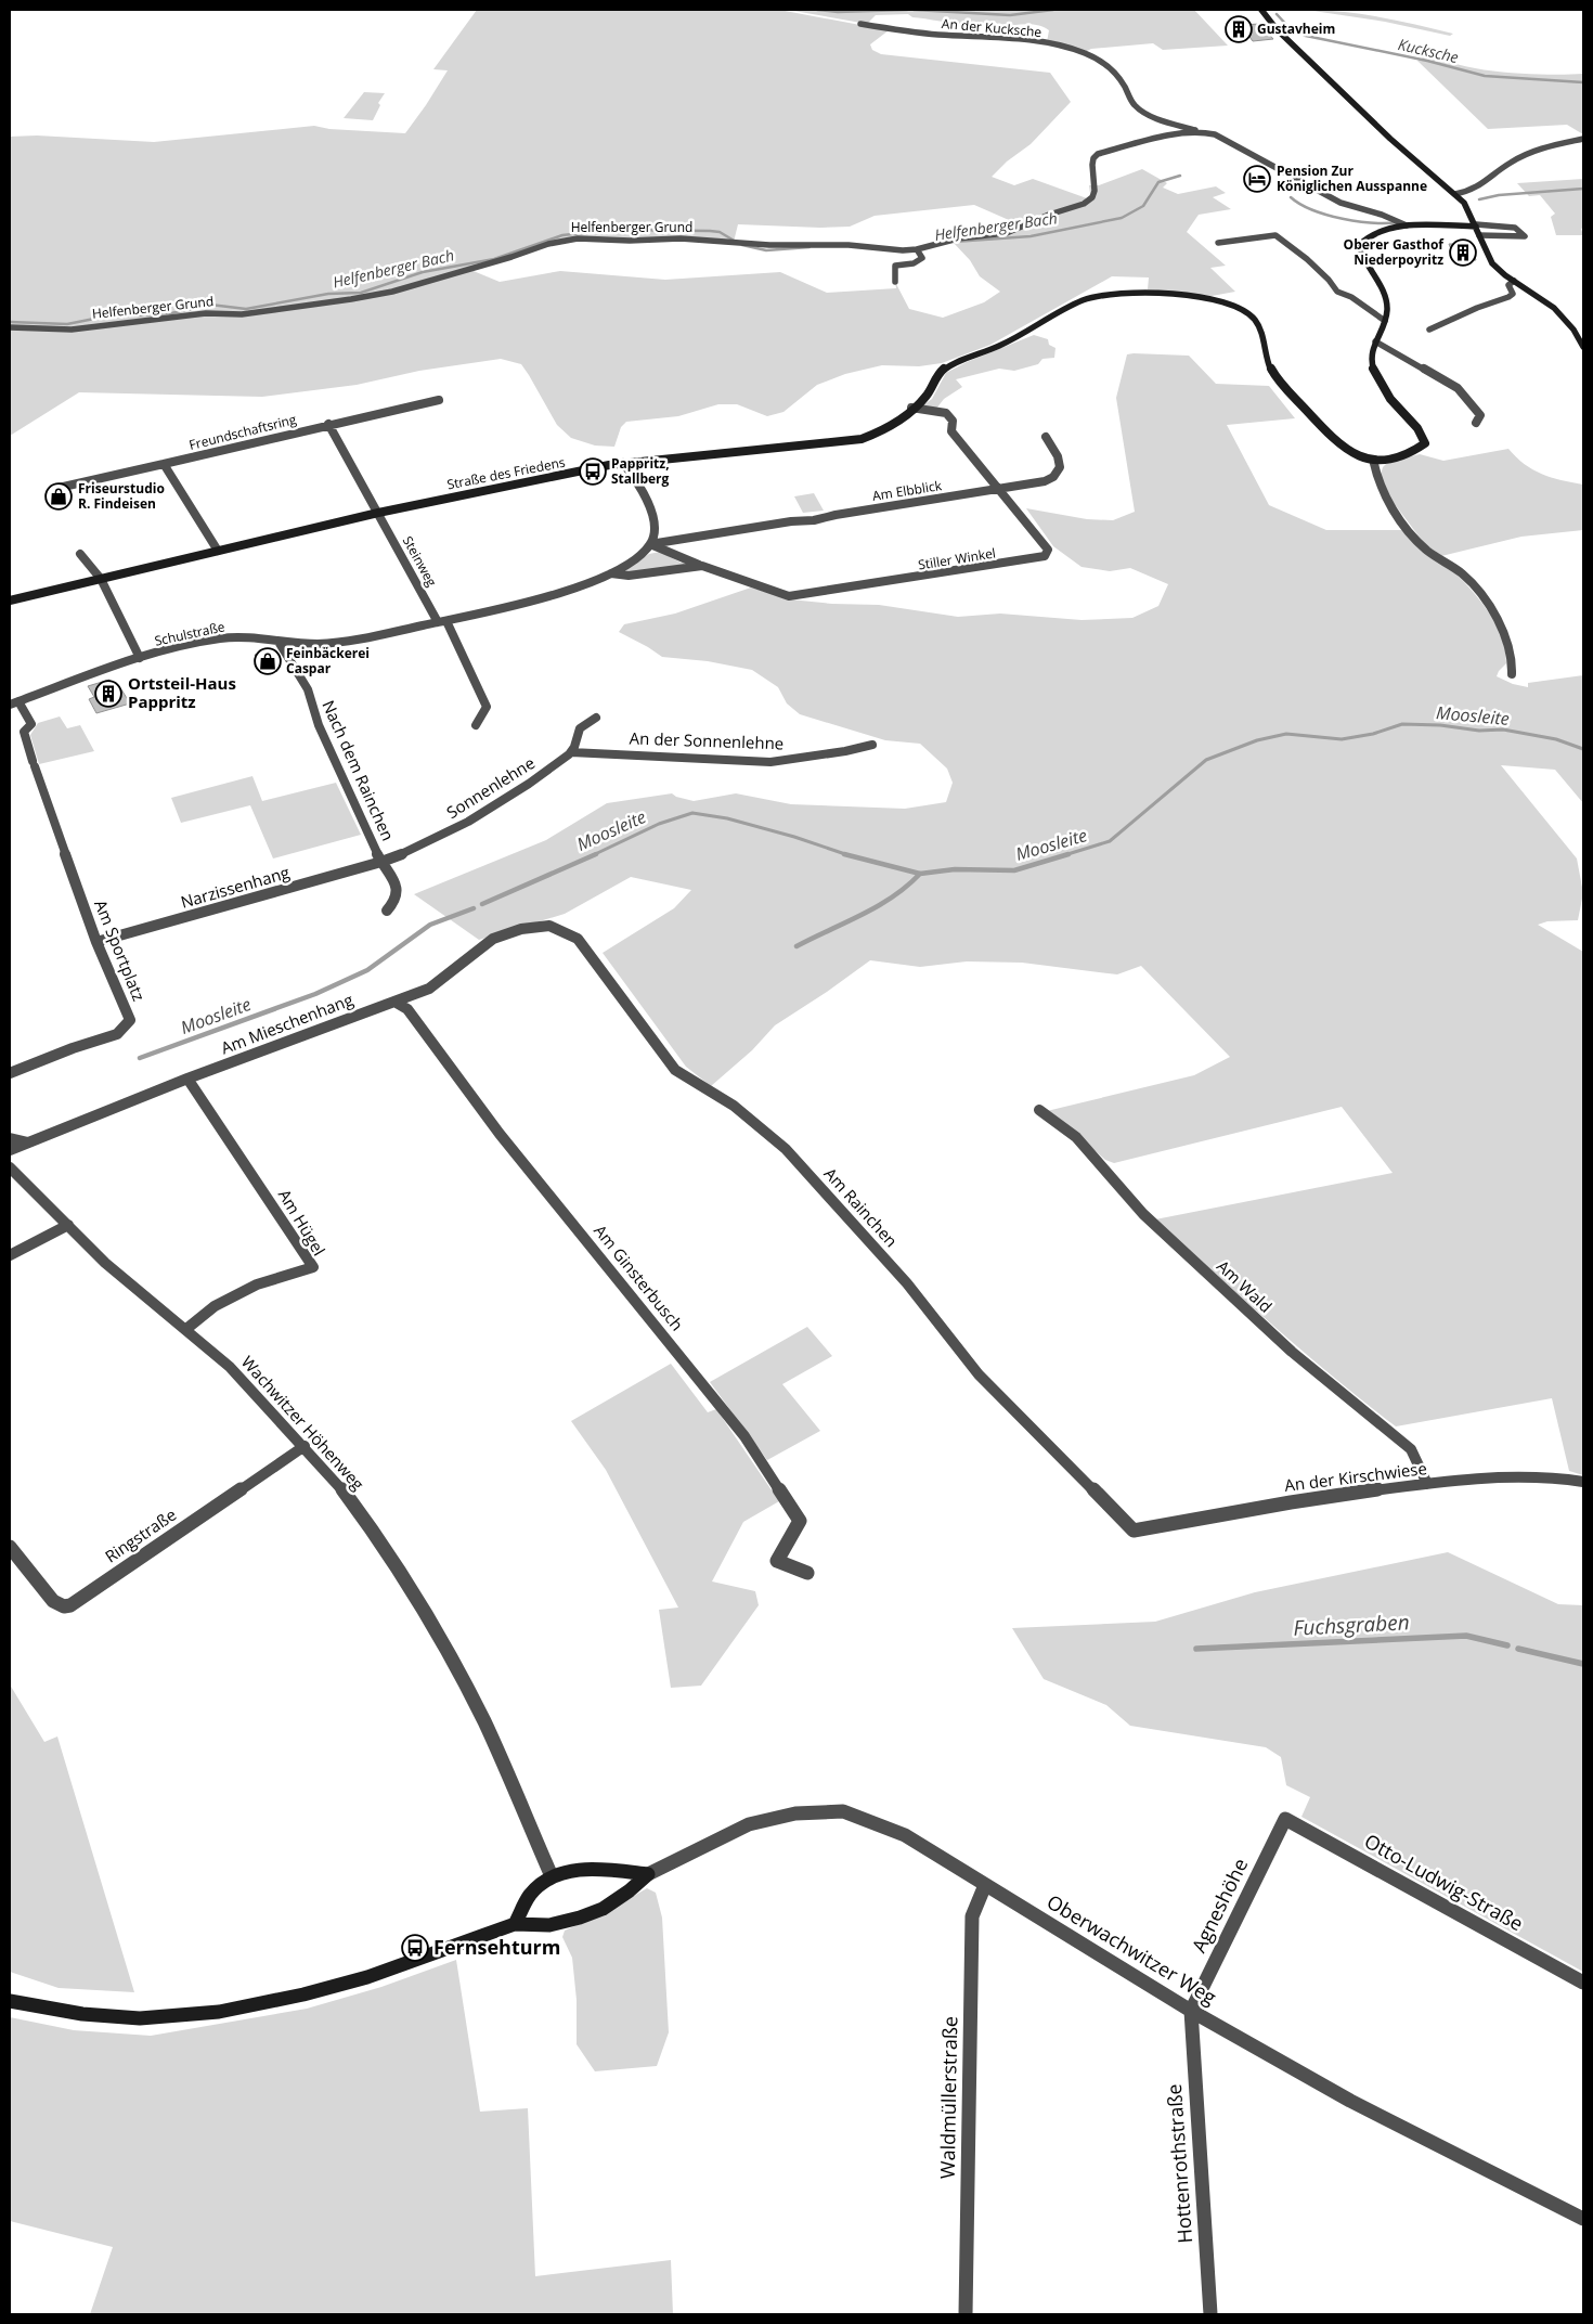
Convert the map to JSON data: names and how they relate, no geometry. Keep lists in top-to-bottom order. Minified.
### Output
{"streets":{"street":["An der Kucksche","Helfenberger Grund","Freundschaftsring","Straße des Friedens","Am Elbblick","Stiller Winkel","Steinweg","Schulstraße","An der Sonnenlehne","Nach dem Rainchen","Sonnenlehne","Narzissenhang","Am Sportplatz","Am Mieschenhang","Am Rainchen","Am Hügel","Am Ginsterbusch","Am Wald","Wachwitzer Höhenweg","An der Kirschwiese","Ringstraße","Otto-Ludwig-Straße","Agneshöhe","Oberwachwitzer Weg","Waldmüllerstraße","Hottenrothstraße"]},"crossings":[["An der Kucksche","Helfenberger Grund"],["Straße des Friedens","Steinweg"],["Am Elbblick","Stiller Winkel"],["Am Elbblick","Schulstraße"],["Steinweg","Schulstraße"],["Schulstraße","Nach dem Rainchen"],["Schulstraße","Am Sportplatz"],["An der Sonnenlehne","Sonnenlehne"],["Nach dem Rainchen","Sonnenlehne"],["Nach dem Rainchen","Narzissenhang"],["Sonnenlehne","Narzissenhang"],["Narzissenhang","Am Sportplatz"],["Am Mieschenhang","Am Rainchen"],["Am Mieschenhang","Am Hügel"],["Am Mieschenhang","Am Ginsterbusch"],["Am Rainchen","An der Kirschwiese"],["Am Hügel","Wachwitzer Höhenweg"],["Am Wald","An der Kirschwiese"],["Wachwitzer Höhenweg","Ringstraße"],["Otto-Ludwig-Straße","Agneshöhe"],["Agneshöhe","Oberwachwitzer Weg"],["Agneshöhe","Hottenrothstraße"],["Oberwachwitzer Weg","Waldmüllerstraße"],["Oberwachwitzer Weg","Hottenrothstraße"]],"water":["Kucksche","Helfenberger Bach","Moosleite","Fuchsgraben"],"places":{"building":["Gustavheim","Oberer Gasthof Niederpoyritz","Ortsteil-Haus Pappritz"],"hotel":["Pension Zur Königlichen Ausspanne"],"bus stop":["Pappritz, Stallberg","Fernsehturm"],"shop":["Friseurstudio R. Findeisen","Feinbäckerei Caspar"]}}
